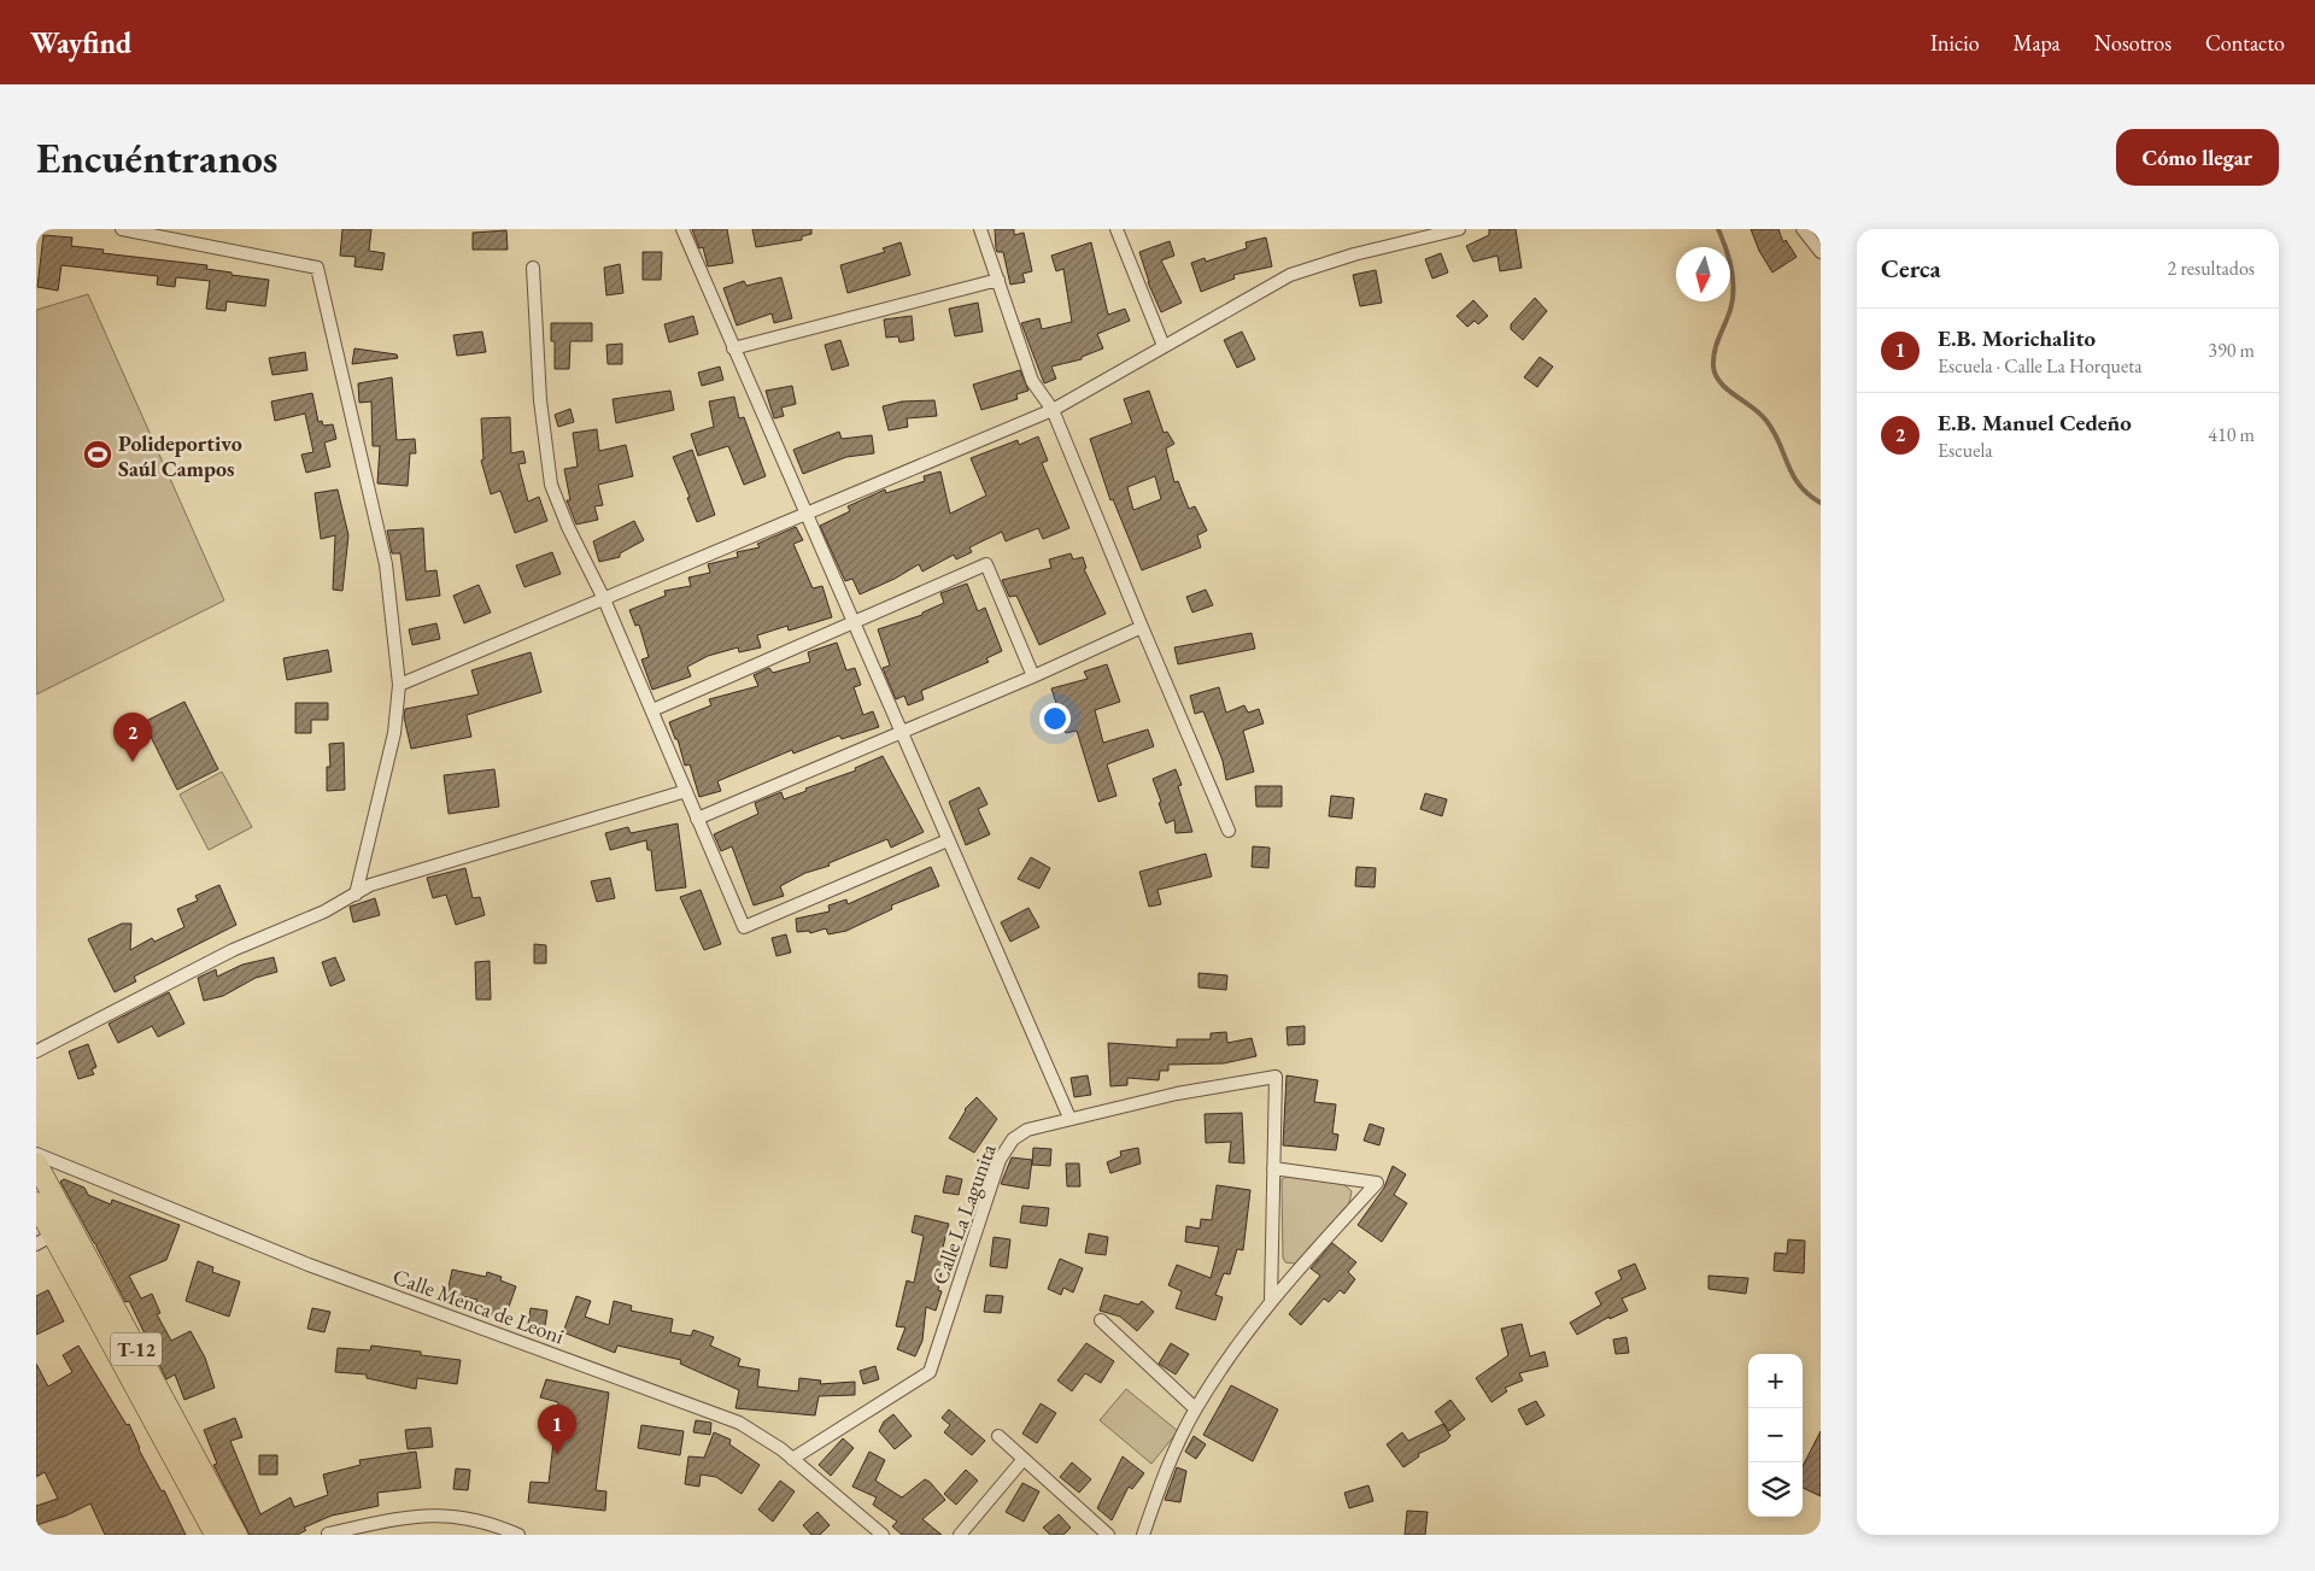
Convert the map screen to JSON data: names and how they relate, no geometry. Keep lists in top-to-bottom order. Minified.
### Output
{"streets":{"highway":["T-12"],"street":["Calle La Lagunita","Calle Menca de Leoni"]},"crossings":[["Calle La Lagunita","Calle Menca de Leoni"]],"places":{"sports":["Polideportivo Saúl Campos"]},"north":"bottom","page":{"header":"Wayfind","nav":["Inicio","Mapa","Nosotros","Contacto"],"buttons":"Cómo llegar","title":"Encuéntranos","heading":["Cerca","2 resultados"],"list":[{"mark":"1","name":"E.B. Morichalito","note":"Escuela · Calle La Horqueta","value":"390 m"},{"mark":"2","name":"E.B. Manuel Cedeño","note":"Escuela","value":"410 m"}],"pins":["2","1"],"map_buttons":["+","−"]}}
